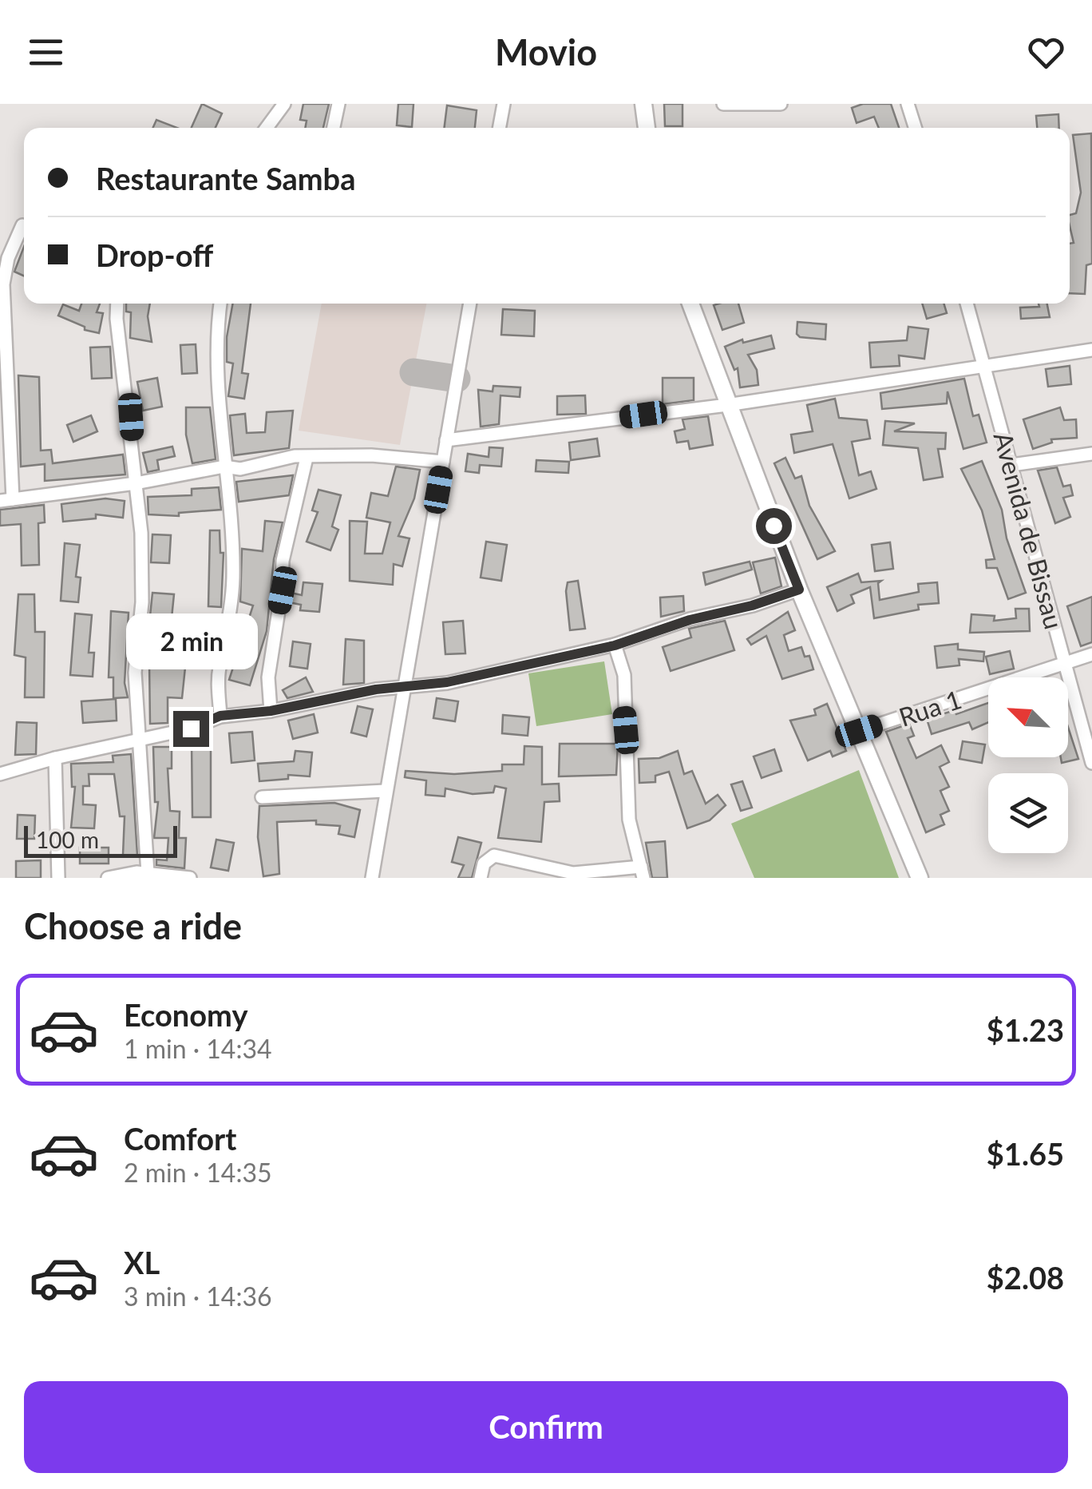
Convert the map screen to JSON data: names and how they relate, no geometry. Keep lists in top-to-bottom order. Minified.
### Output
{"streets":{"street":["Avenida de Bissau","Rua 1"]},"crossings":[["Avenida de Bissau","Rua 1"]],"scale_bar":"100 m","north":"top left","page":{"header":"Movio","banner":["Restaurante Samba","Drop-off"],"bubble":"2 min","scale":"100 m","heading":"Choose a ride","list":[{"name":"Economy","note":"1 min · 14:34","value":"$1.23"},{"name":"Comfort","note":"2 min · 14:35","value":"$1.65"},{"name":"XL","note":"3 min · 14:36","value":"$2.08"}],"buttons":"Confirm"}}
